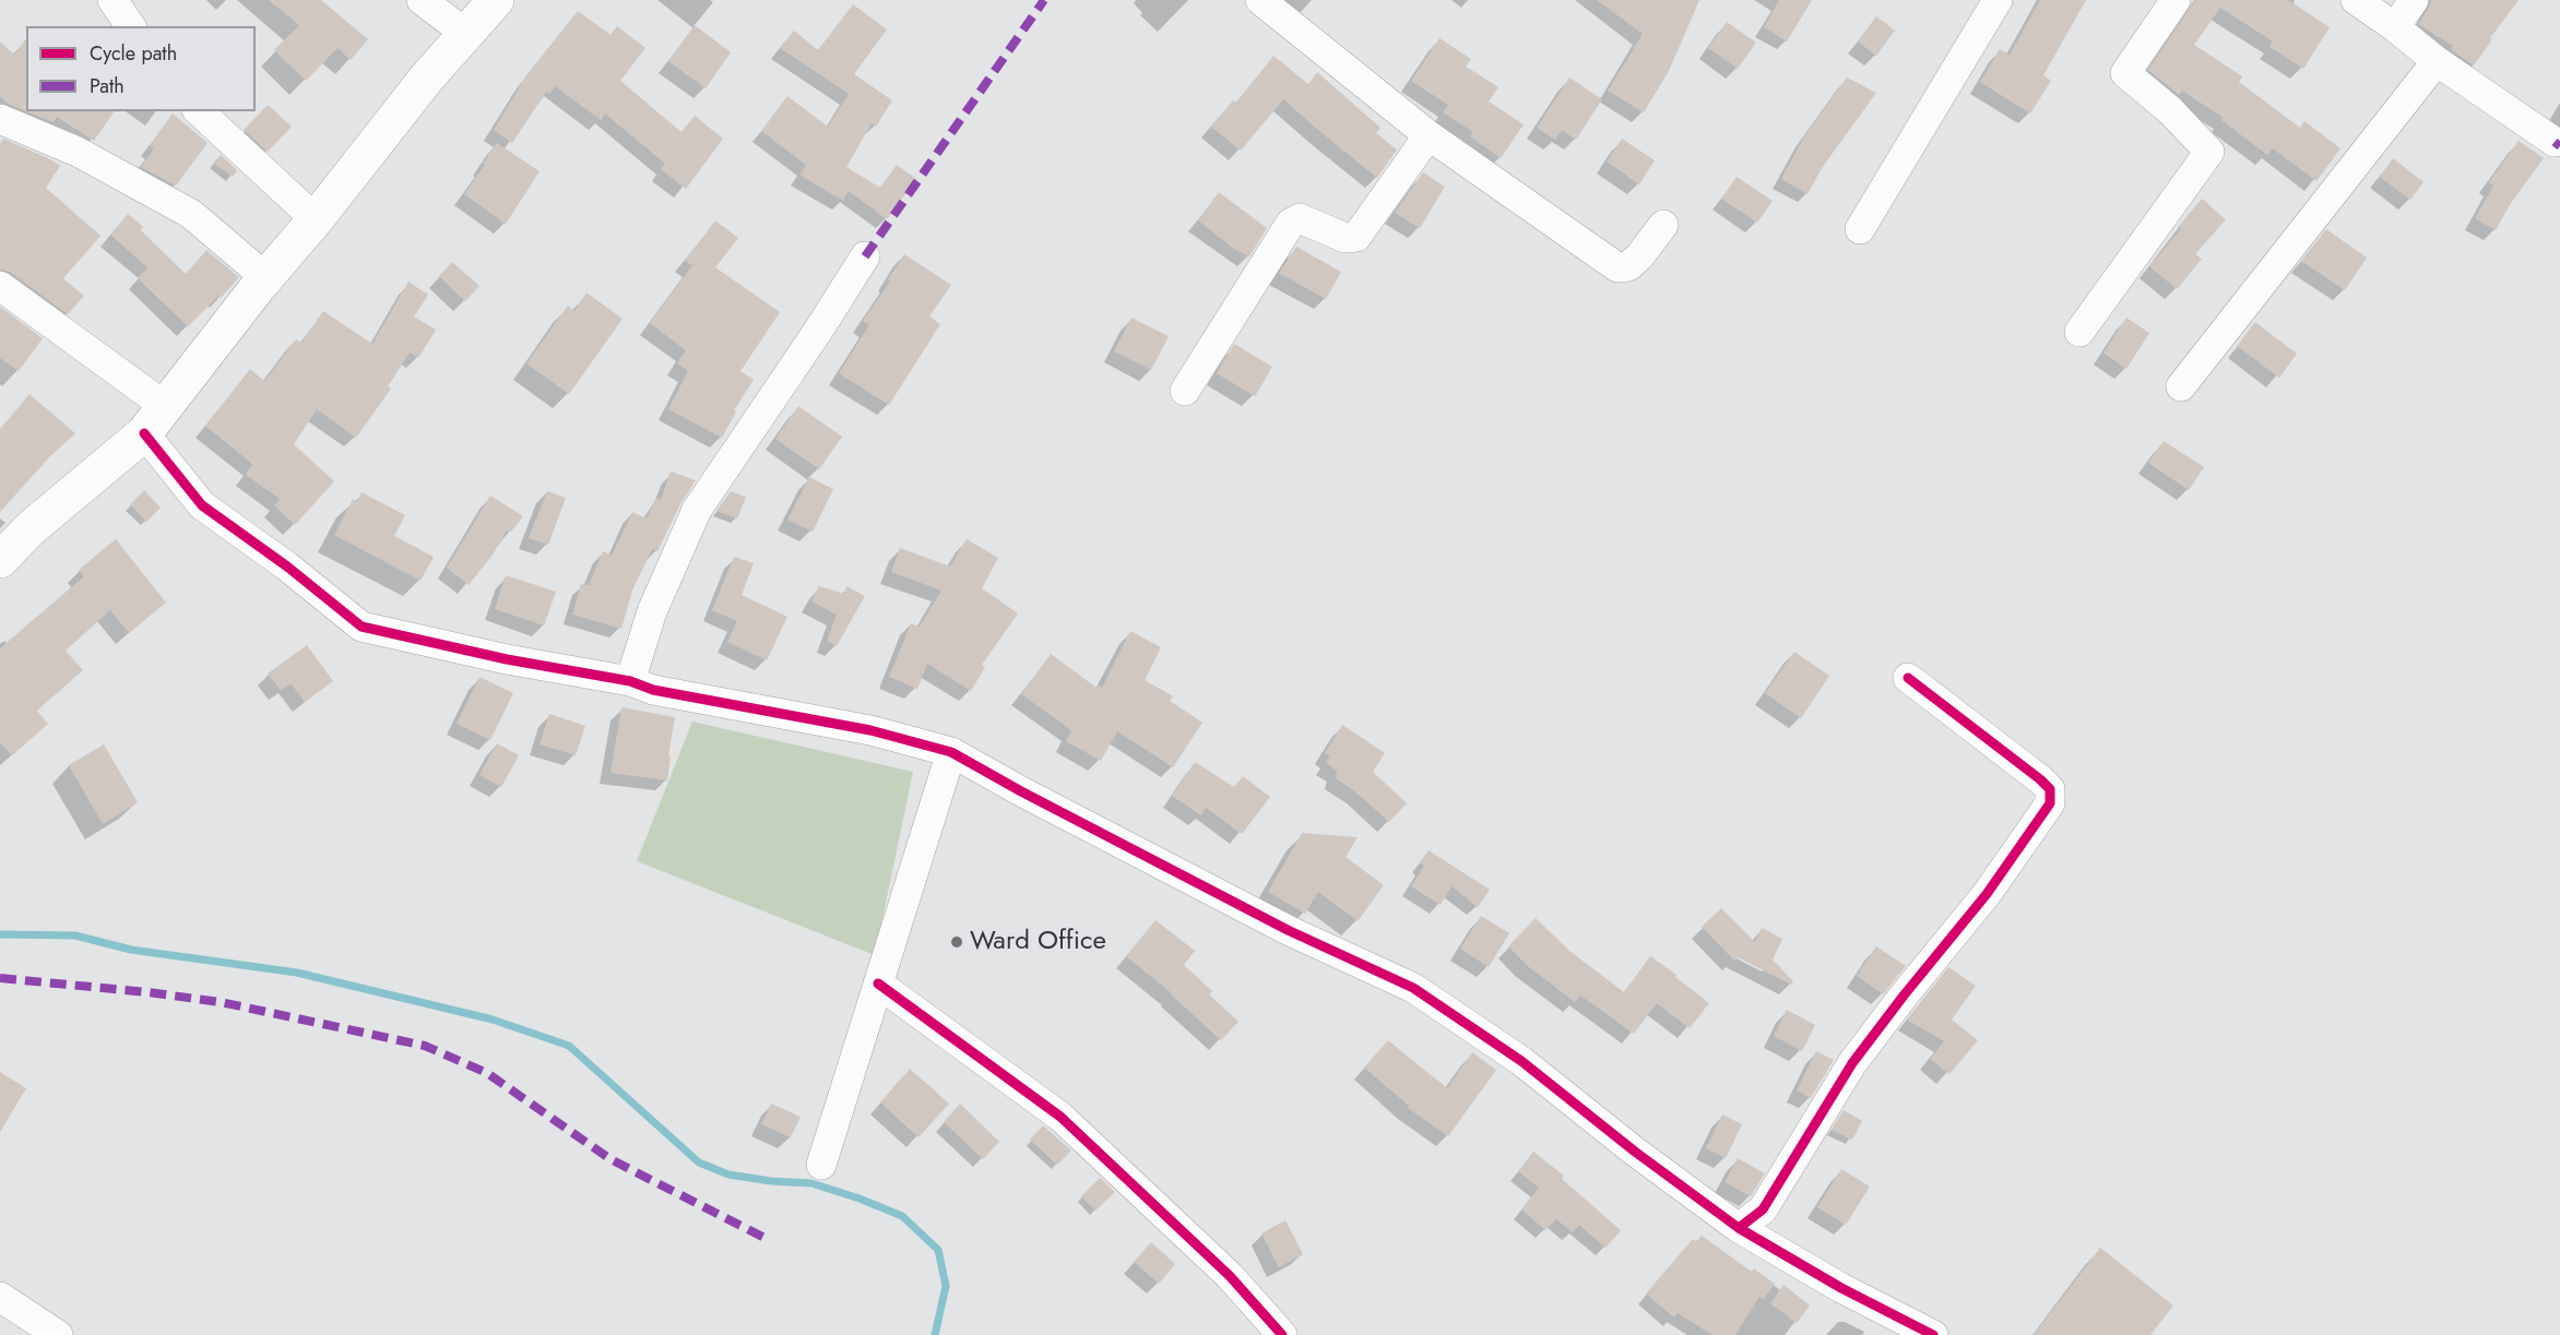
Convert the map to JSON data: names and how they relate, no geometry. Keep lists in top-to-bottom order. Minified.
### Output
{"places":["Ward Office"],"legend":["Cycle path","Path"]}
